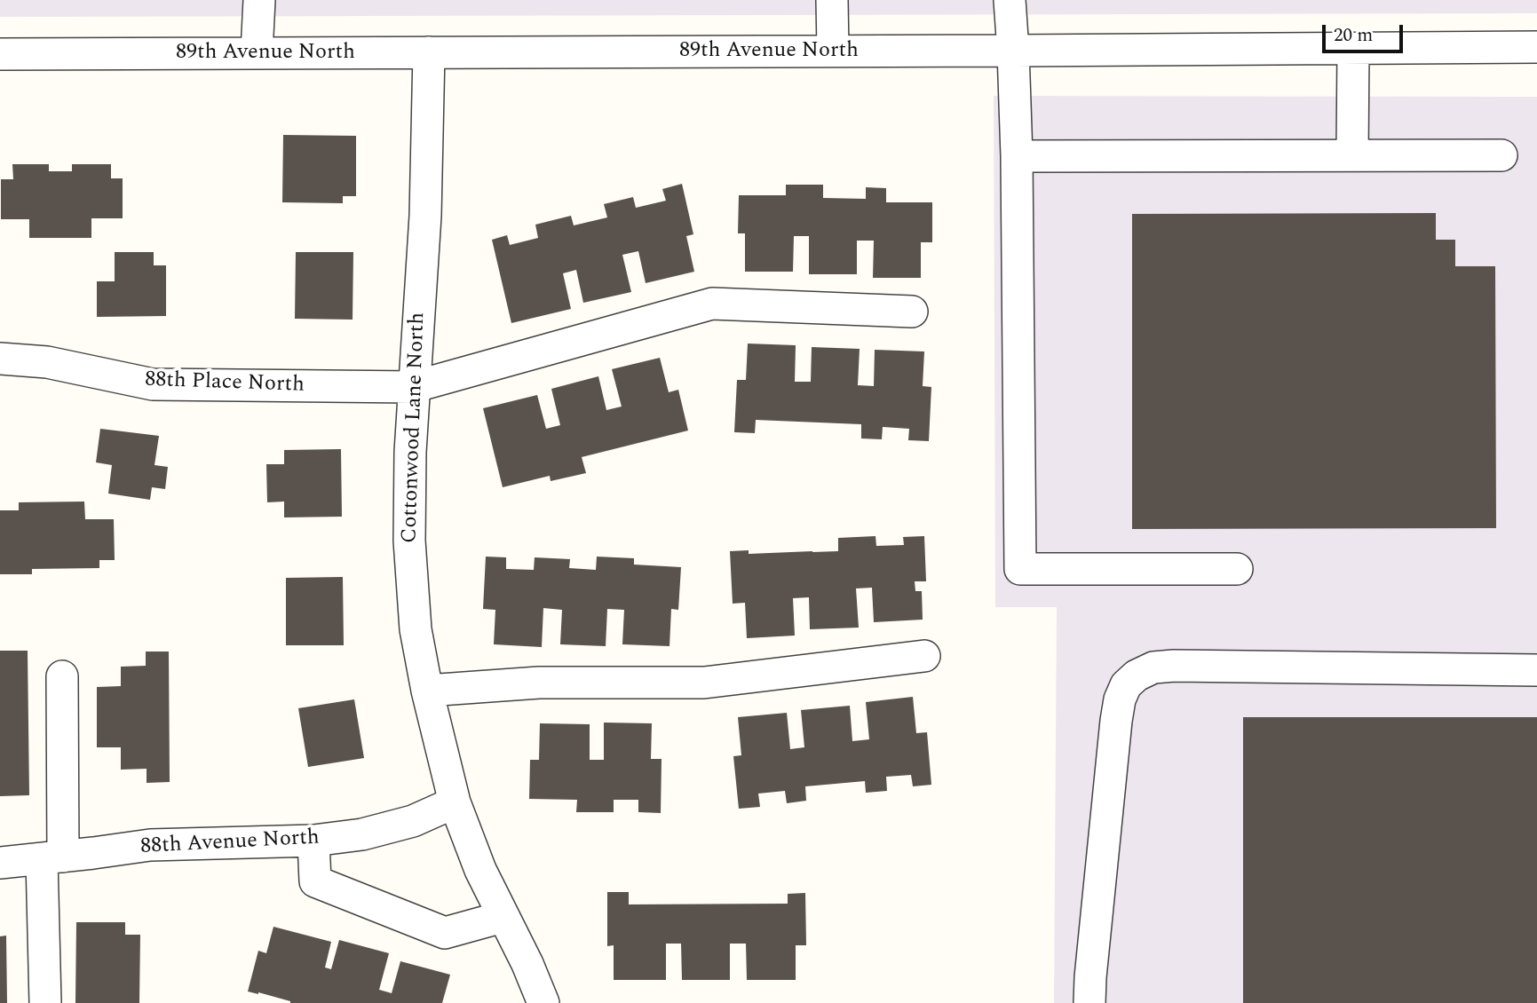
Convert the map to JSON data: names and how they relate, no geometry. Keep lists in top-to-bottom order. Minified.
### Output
{"streets":{"street":["89th Avenue North","88th Place North","Cottonwood Lane North","88th Avenue North"]},"crossings":[["89th Avenue North","Cottonwood Lane North"],["88th Place North","Cottonwood Lane North"],["Cottonwood Lane North","88th Avenue North"]],"scale_bar":"20 m"}
